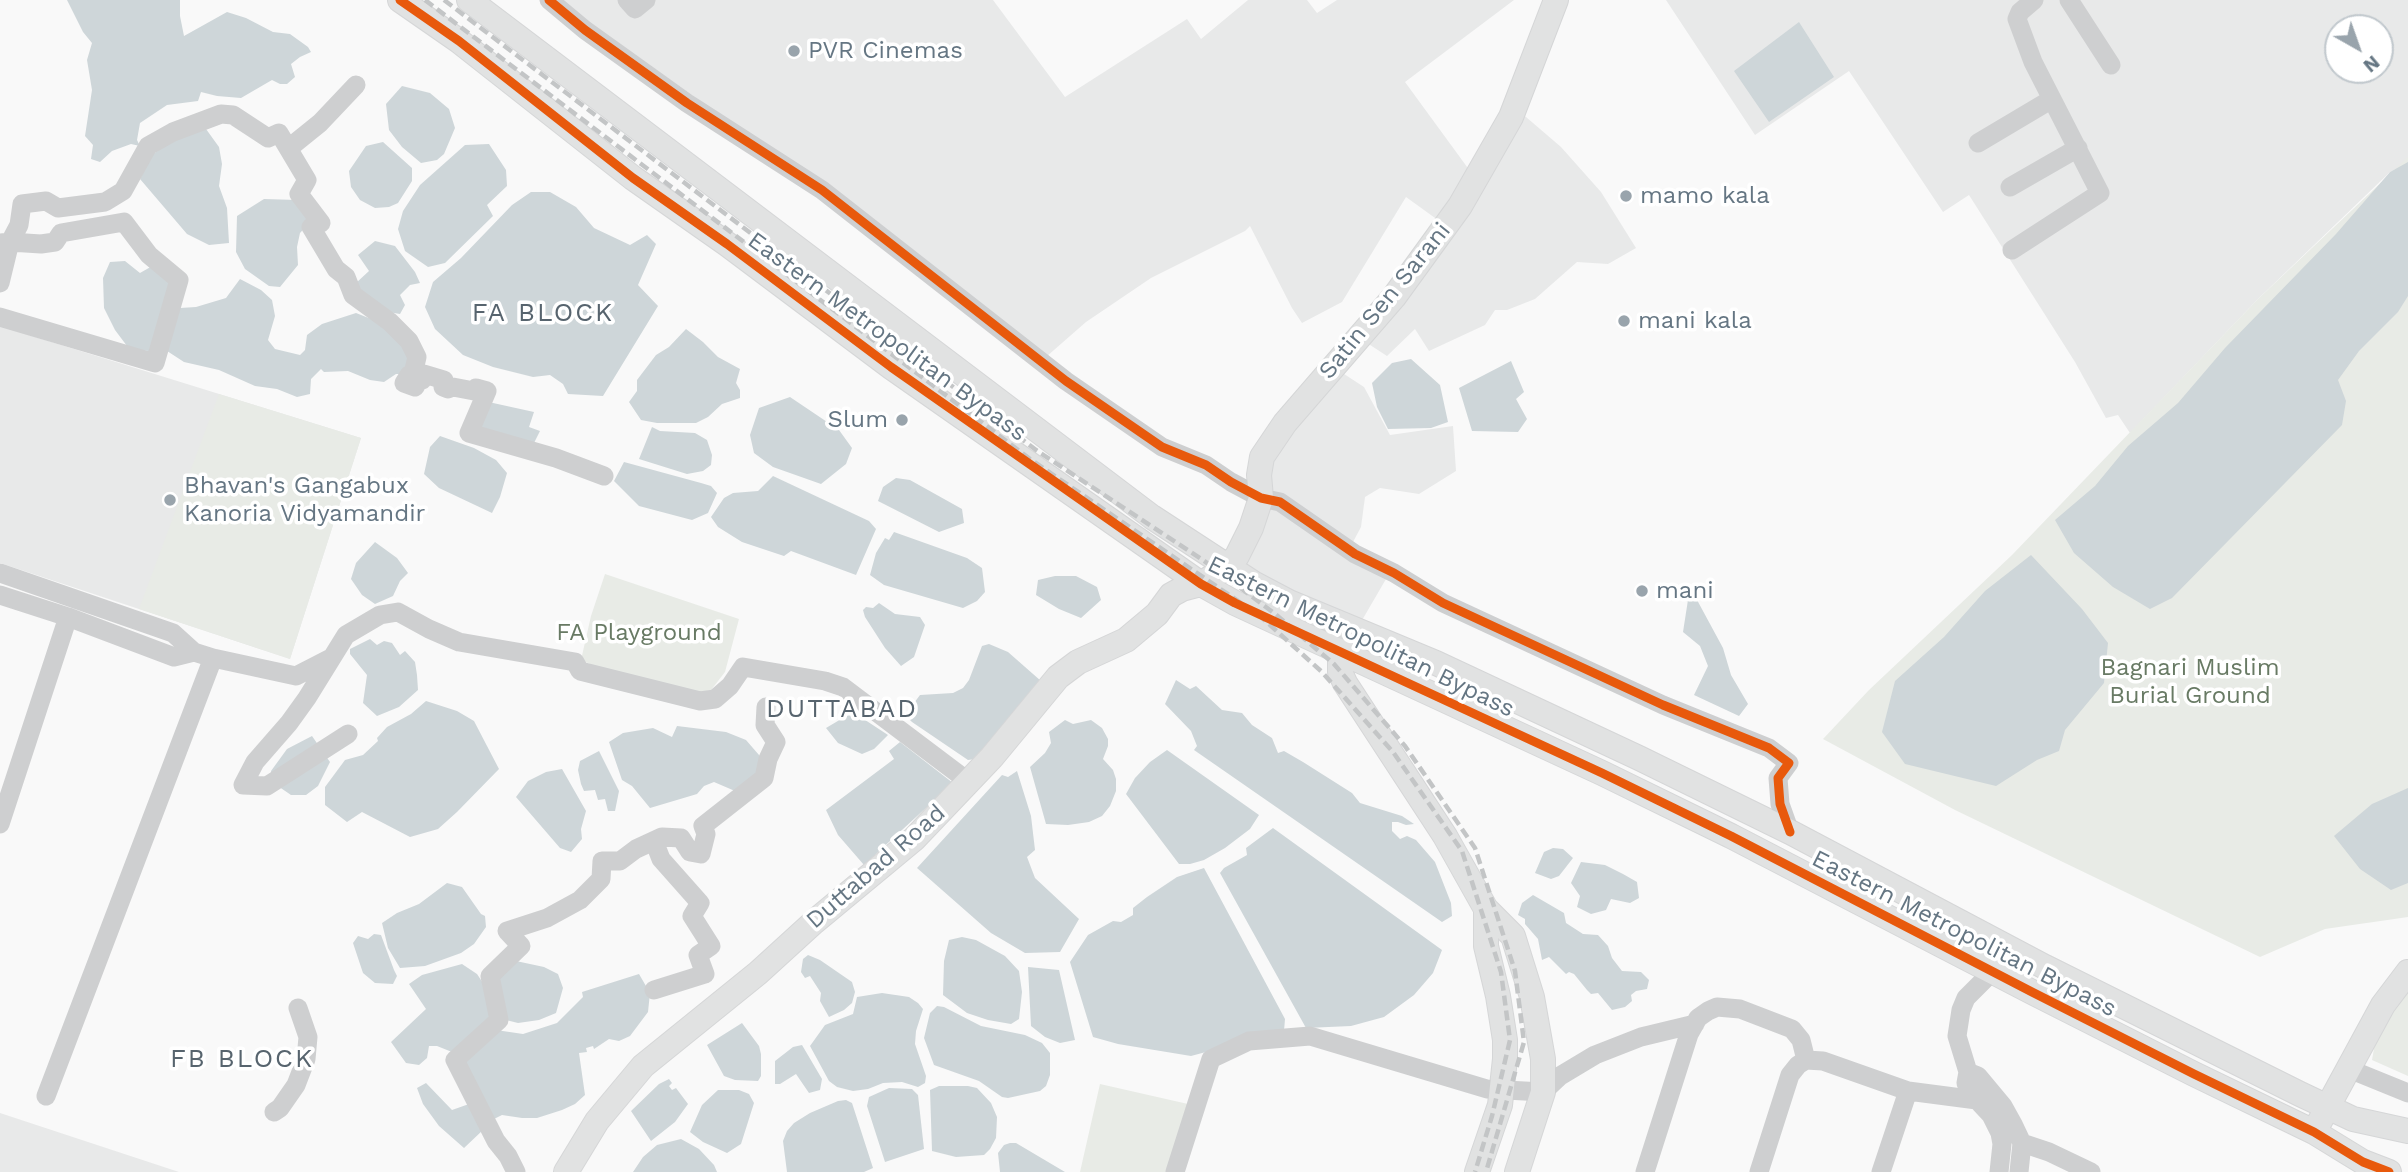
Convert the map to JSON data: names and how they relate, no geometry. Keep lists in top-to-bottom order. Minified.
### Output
{"streets":{"main road":["Satin Sen Sarani","Eastern Metropolitan Bypass","Duttabad Road"]},"crossings":[["Satin Sen Sarani","Eastern Metropolitan Bypass"],["Satin Sen Sarani","Duttabad Road"],["Eastern Metropolitan Bypass","Duttabad Road"]],"districts":["FA BLOCK","DUTTABAD","FB BLOCK"],"parks":["FA Playground","Bagnari Muslim Burial Ground"],"places":["PVR Cinemas","mamo kala","mani kala","Slum","Bhavan's Gangabux Kanoria Vidyamandir","mani"],"north":"bottom right"}
